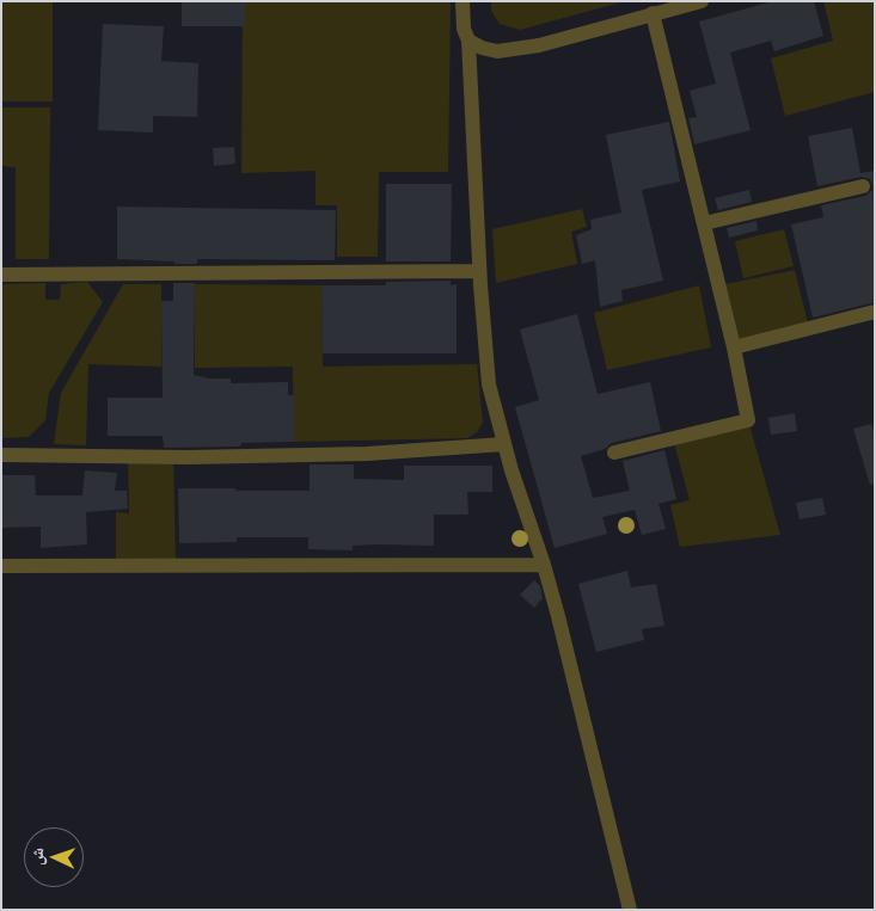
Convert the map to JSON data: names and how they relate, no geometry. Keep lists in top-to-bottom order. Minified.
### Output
{"north":"left"}
